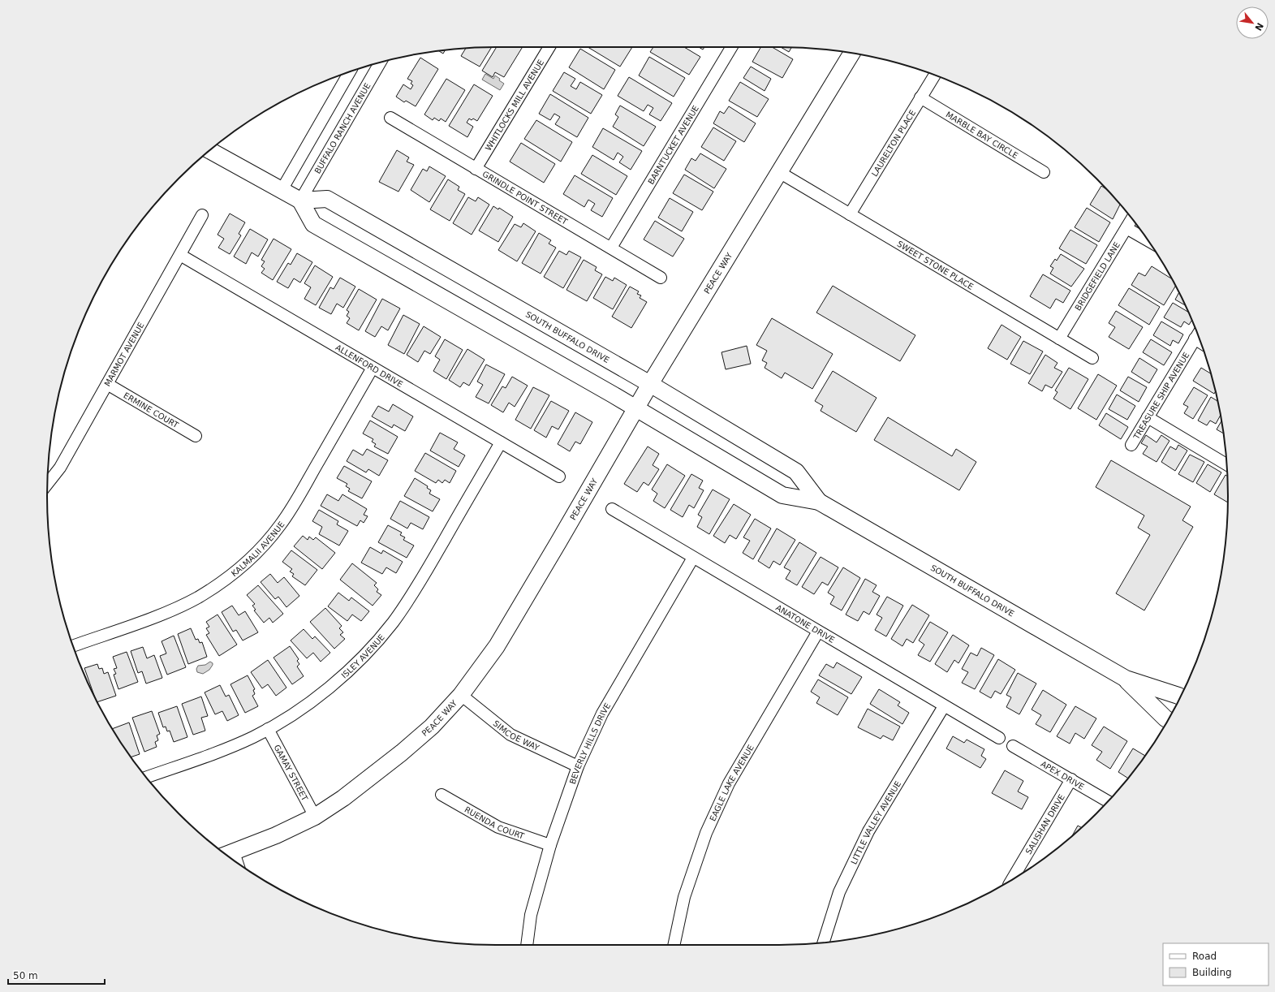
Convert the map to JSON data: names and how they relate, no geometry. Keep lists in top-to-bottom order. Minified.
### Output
{"streets":{"main road":["PEACE WAY","SOUTH BUFFALO DRIVE"],"street":["WHITLOCKS MILL AVENUE","BUFFALO RANCH AVENUE","MARBLE BAY CIRCLE","LAURELTON PLACE","BARNTUCKET AVENUE","GRINDLE POINT STREET","SWEET STONE PLACE","BRIDGEFIELD LANE","MARMOT AVENUE","ALLENFORD DRIVE","TREASURE SHIP AVENUE","ERMINE COURT","KALMALII AVENUE","ANATONE DRIVE","ISLEY AVENUE","SIMCOE WAY","BEVERLY HILLS DRIVE","GAMAY STREET","APEX DRIVE","EAGLE LAKE AVENUE","RUENDA COURT","LITTLE VALLEY AVENUE","SALISHAN DRIVE"]},"crossings":[["WHITLOCKS MILL AVENUE","GRINDLE POINT STREET"],["BUFFALO RANCH AVENUE","SOUTH BUFFALO DRIVE"],["MARBLE BAY CIRCLE","LAURELTON PLACE"],["LAURELTON PLACE","SWEET STONE PLACE"],["BARNTUCKET AVENUE","GRINDLE POINT STREET"],["SWEET STONE PLACE","PEACE WAY"],["SWEET STONE PLACE","BRIDGEFIELD LANE"],["PEACE WAY","SOUTH BUFFALO DRIVE"],["PEACE WAY","SIMCOE WAY"],["PEACE WAY","GAMAY STREET"],["MARMOT AVENUE","ALLENFORD DRIVE"],["MARMOT AVENUE","ERMINE COURT"],["ALLENFORD DRIVE","KALMALII AVENUE"],["ALLENFORD DRIVE","ISLEY AVENUE"],["ANATONE DRIVE","BEVERLY HILLS DRIVE"],["ANATONE DRIVE","EAGLE LAKE AVENUE"],["ANATONE DRIVE","LITTLE VALLEY AVENUE"],["ISLEY AVENUE","GAMAY STREET"],["SIMCOE WAY","BEVERLY HILLS DRIVE"],["BEVERLY HILLS DRIVE","RUENDA COURT"],["APEX DRIVE","SALISHAN DRIVE"]],"legend":["Road","Building"],"scale_bar":"50 m","north":"bottom right"}
